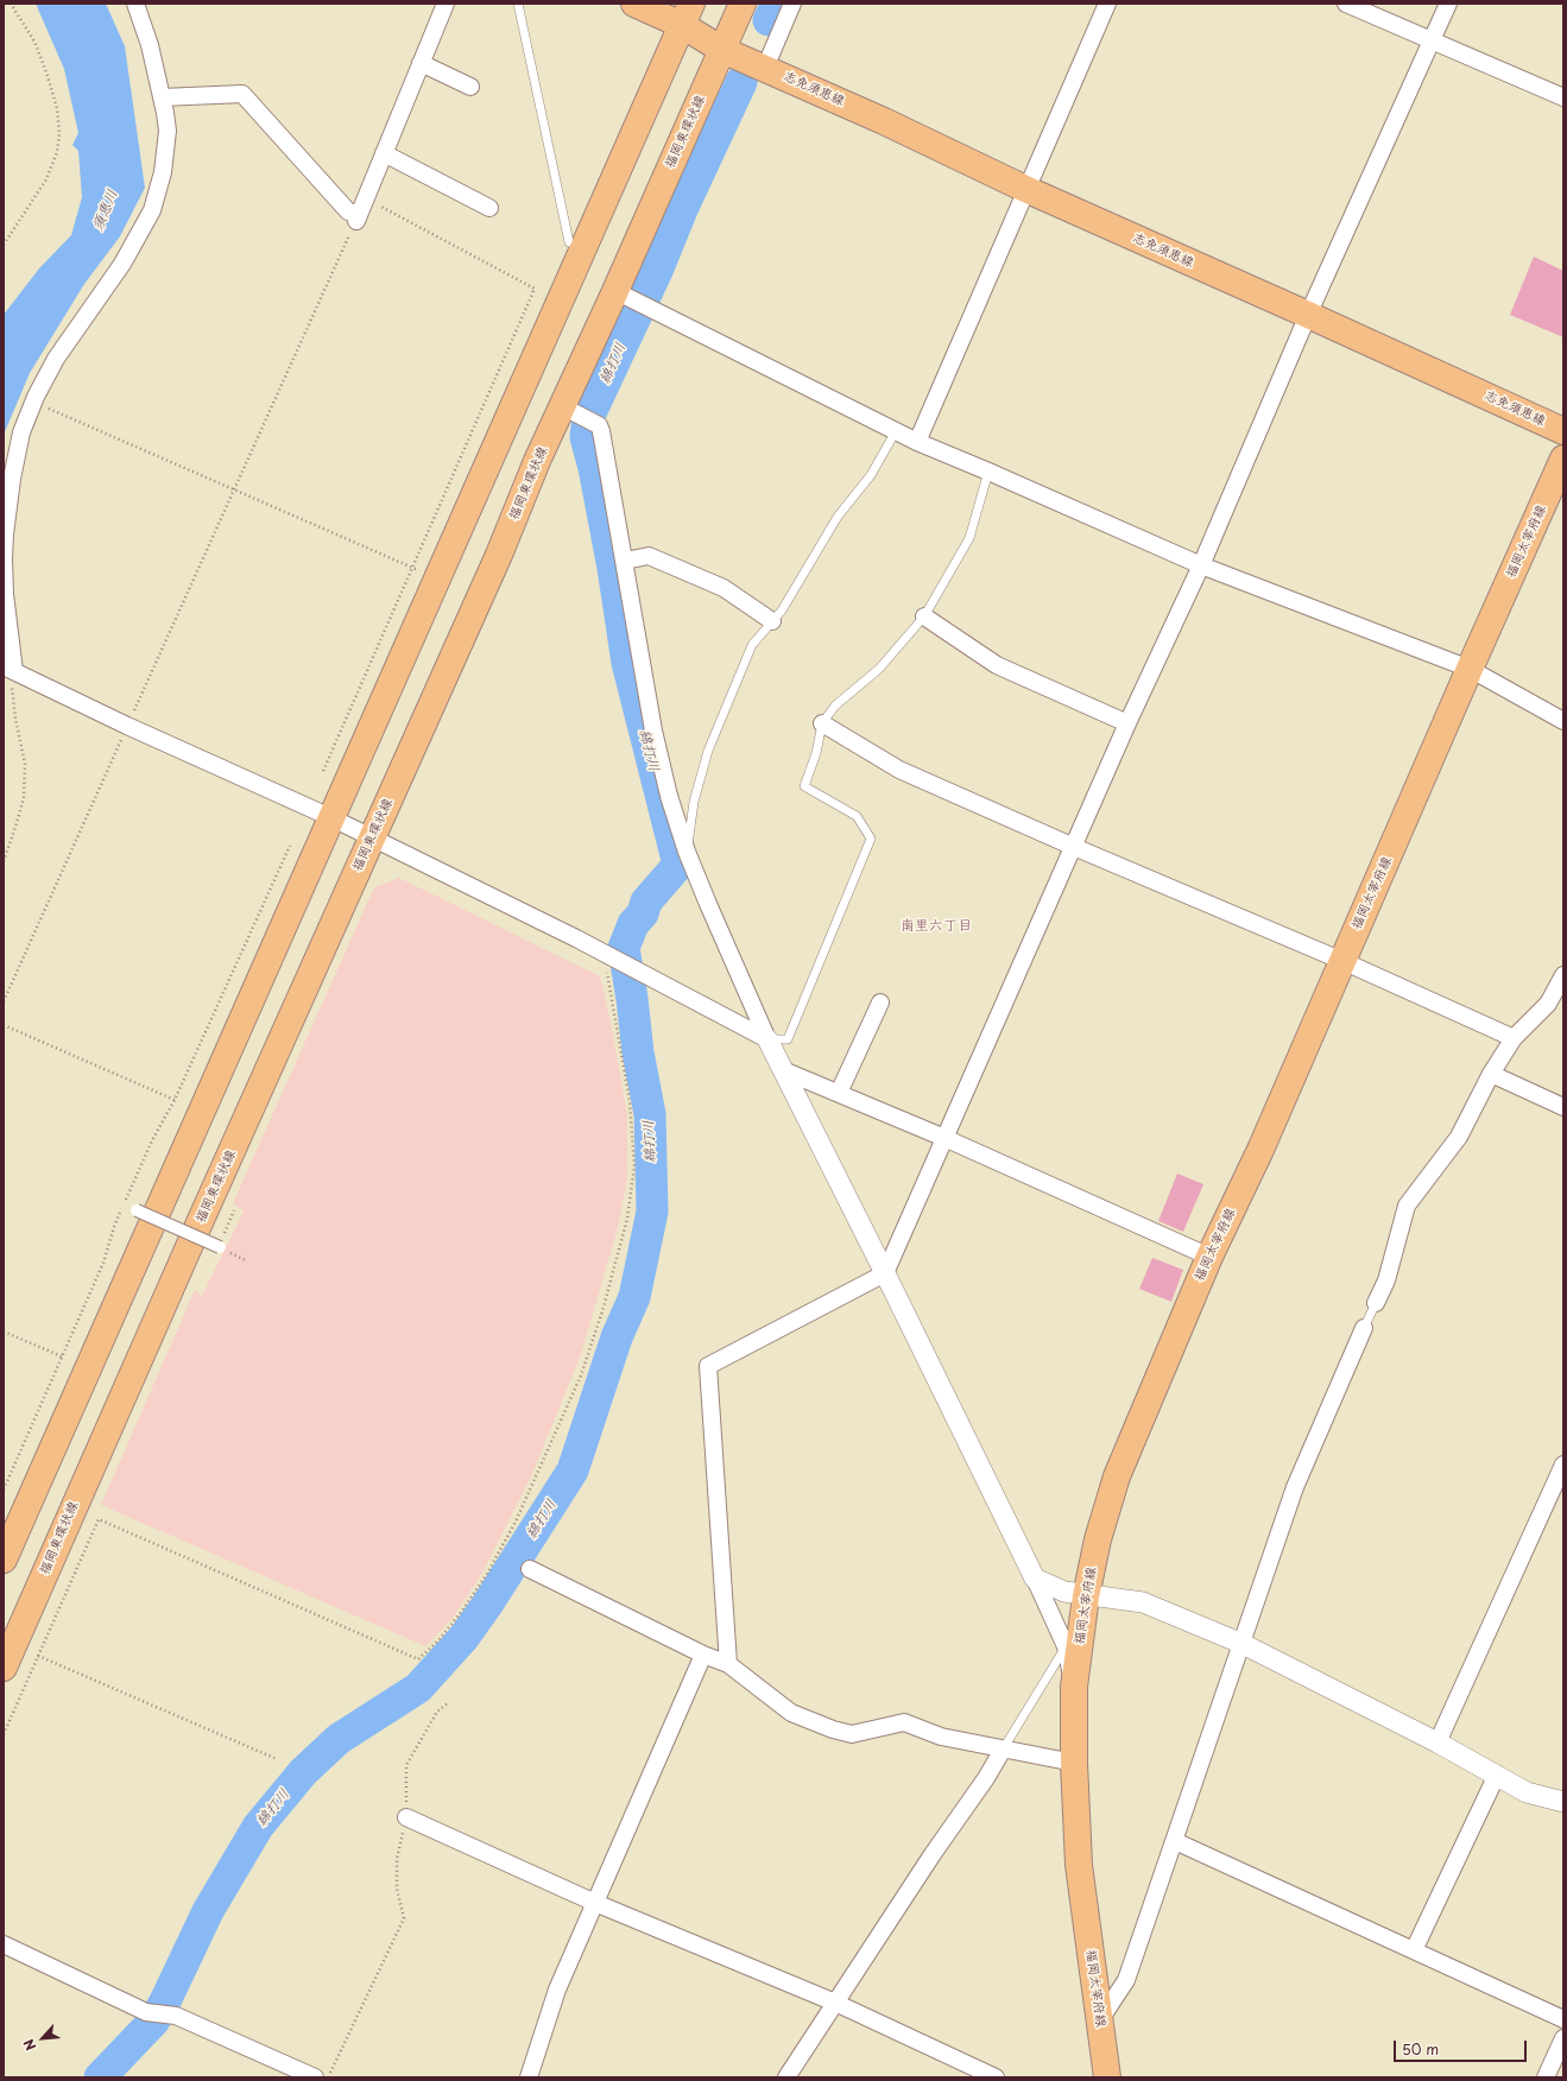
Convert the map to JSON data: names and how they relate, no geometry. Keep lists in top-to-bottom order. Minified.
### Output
{"streets":{"main road":["志免須恵線","福岡東環状線","福岡太宰府線"]},"crossings":[["志免須恵線","福岡東環状線"]],"districts":["南里六丁目"],"water":["須恵川","綿打川"],"scale_bar":"50 m","north":"bottom left"}
